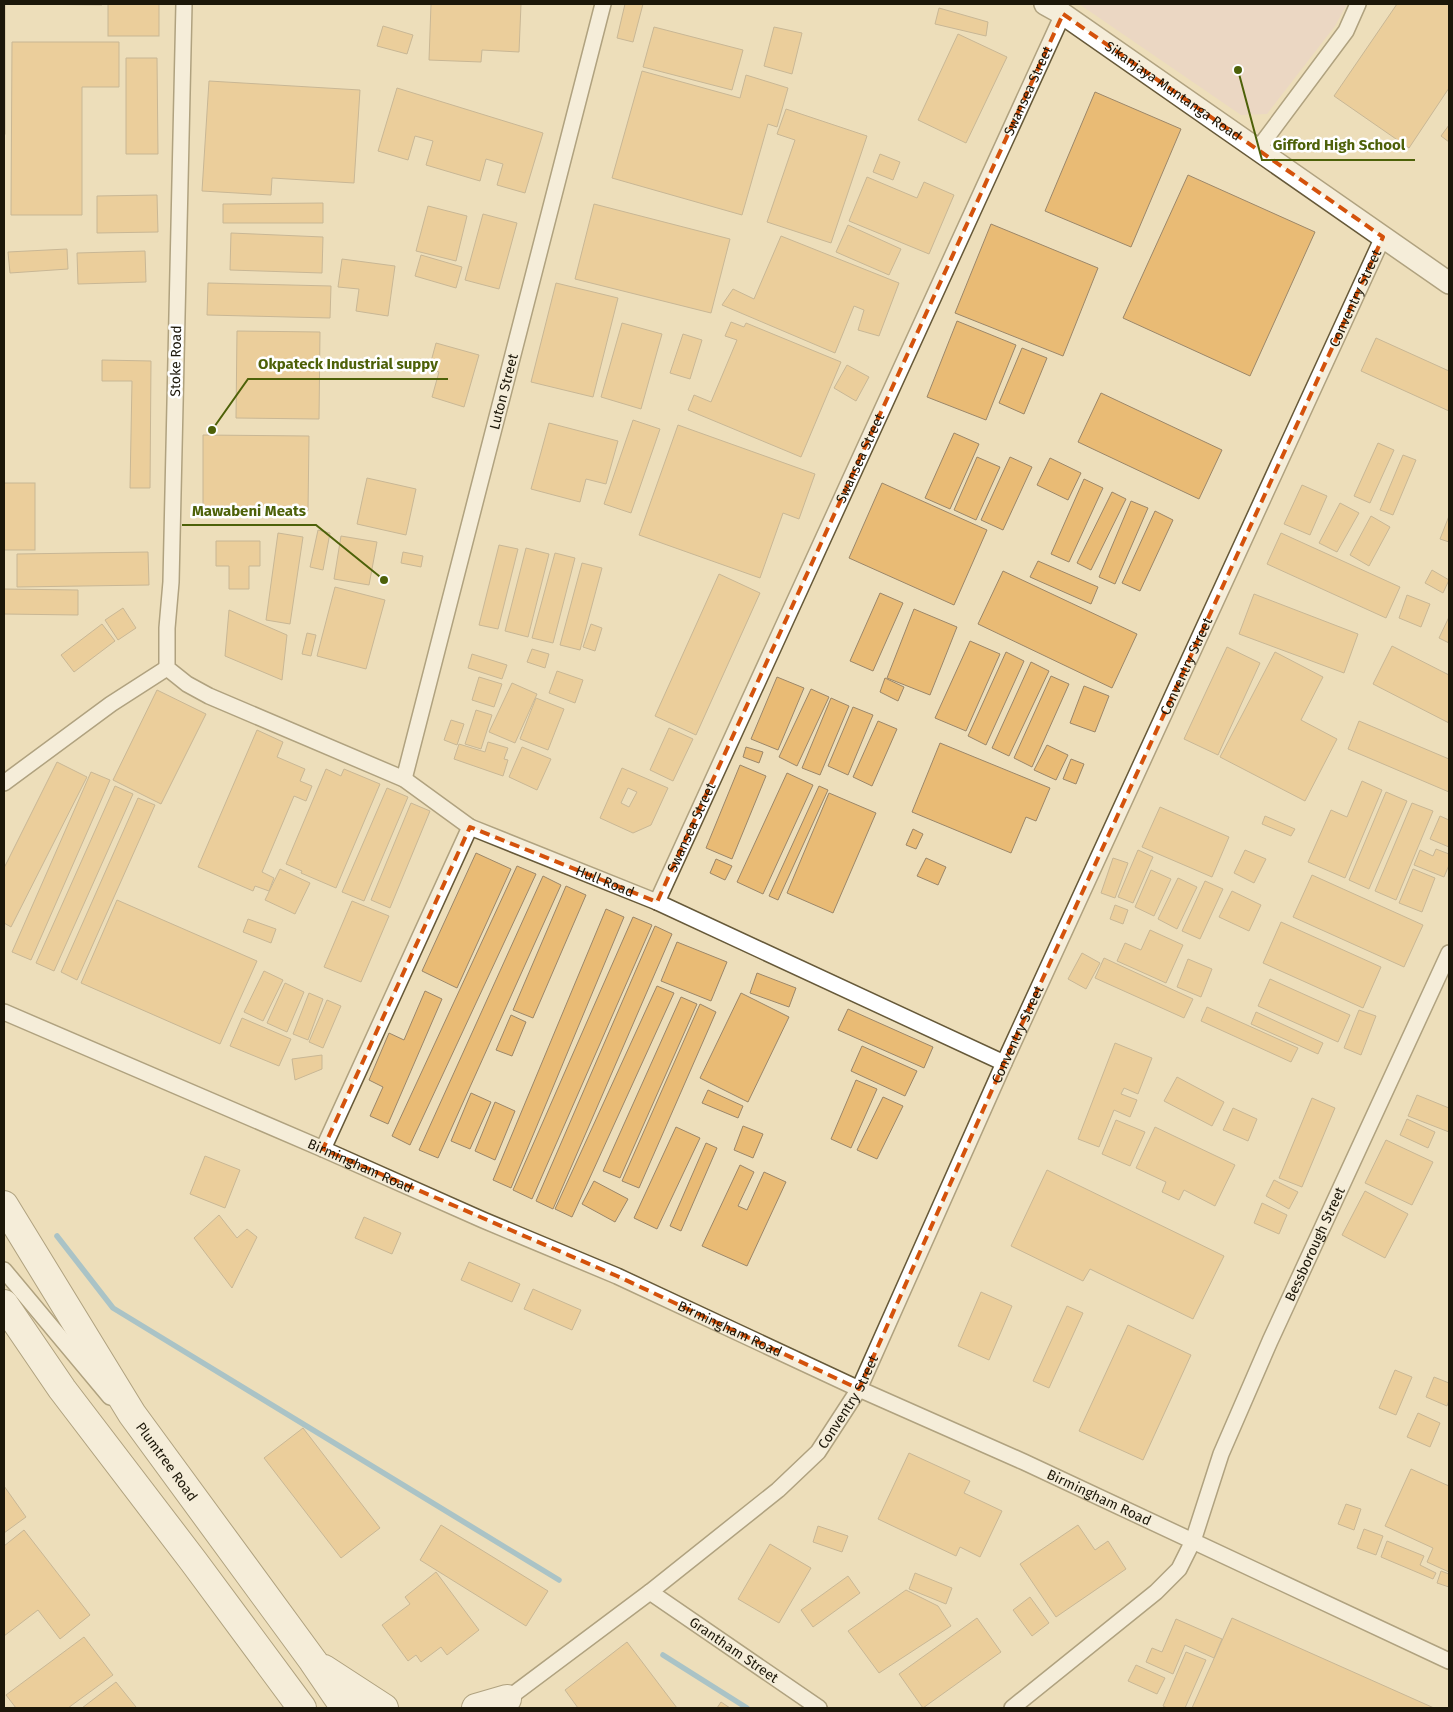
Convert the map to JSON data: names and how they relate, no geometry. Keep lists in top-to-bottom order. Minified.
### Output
{"streets":{"highway":["Plumtree Road"],"street":["Swansea Street","Sikanjaya Muntanga Road","Conventry Street","Stoke Road","Luton Street","Hull Road","Birmingham Road","Bessborough Street","Grantham Street"]},"crossings":[["Swansea Street","Sikanjaya Muntanga Road"],["Swansea Street","Hull Road"],["Sikanjaya Muntanga Road","Conventry Street"],["Conventry Street","Hull Road"],["Conventry Street","Birmingham Road"],["Conventry Street","Grantham Street"],["Stoke Road","Hull Road"],["Luton Street","Hull Road"],["Birmingham Road","Bessborough Street"]],"places":["Gifford High School","Okpateck Industrial suppy","Mawabeni Meats"]}
